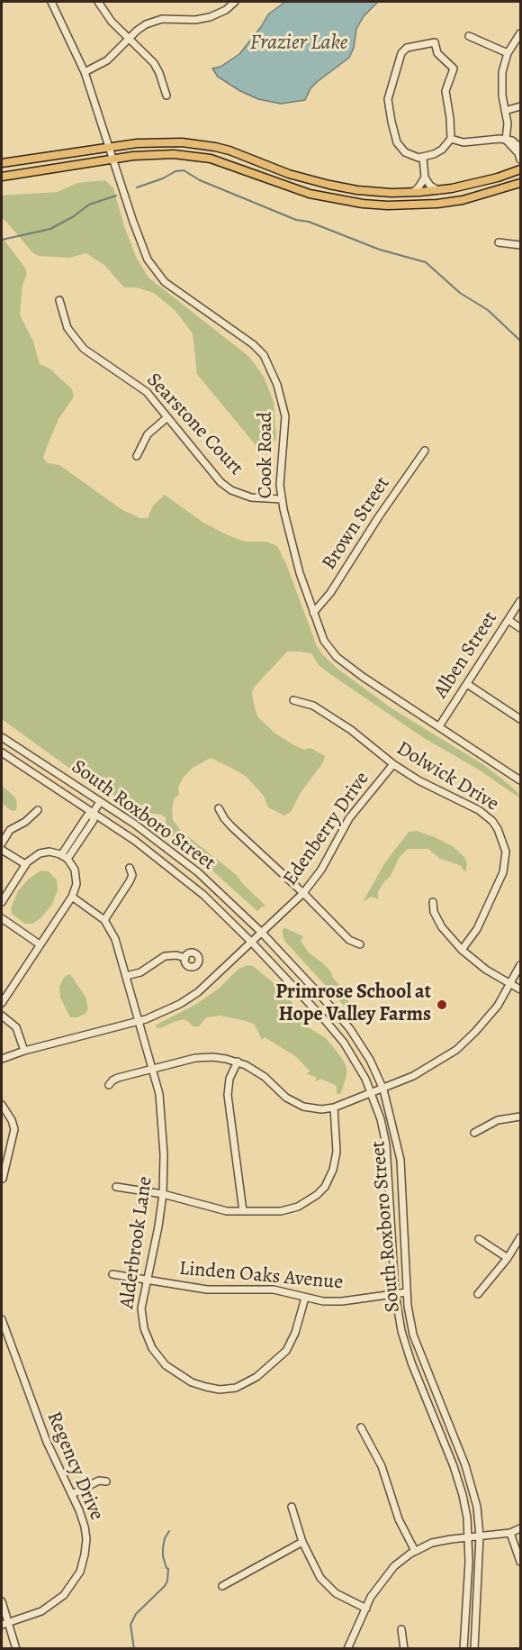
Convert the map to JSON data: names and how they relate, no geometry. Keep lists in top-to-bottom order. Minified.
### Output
{"streets":{"street":["Searstone Court","Cook Road","Brown Street","Alben Street","Dolwick Drive","South Roxboro Street","Edenberry Drive","Alderbrook Lane","Linden Oaks Avenue","Regency Drive"]},"crossings":[["Searstone Court","Cook Road"],["Cook Road","Brown Street"],["Cook Road","Alben Street"],["Dolwick Drive","Edenberry Drive"],["South Roxboro Street","Edenberry Drive"],["South Roxboro Street","Linden Oaks Avenue"],["Edenberry Drive","Alderbrook Lane"],["Alderbrook Lane","Linden Oaks Avenue"]],"water":["Frazier Lake"],"places":["Primrose School at Hope Valley Farms"]}
